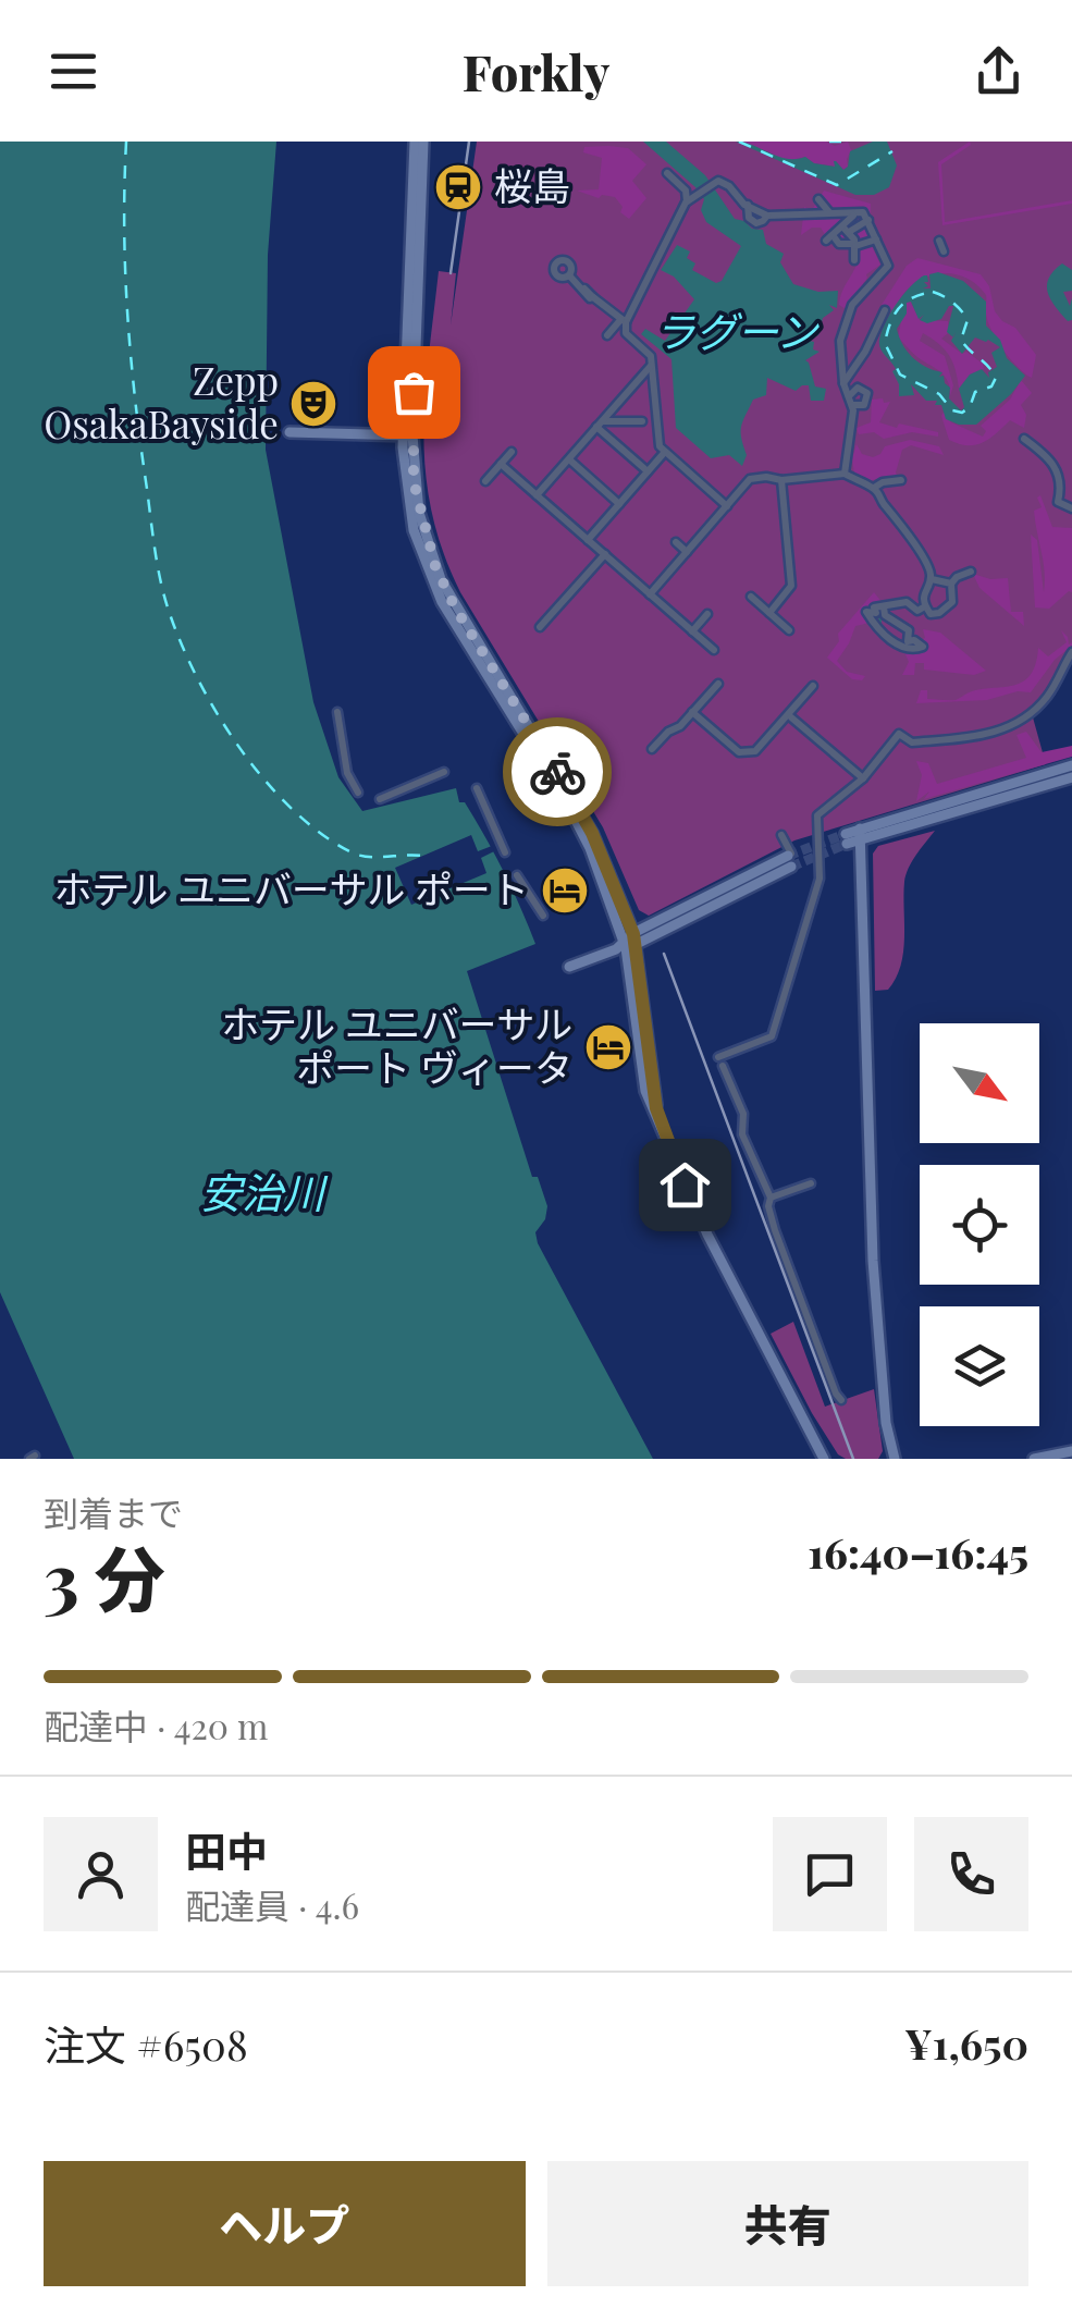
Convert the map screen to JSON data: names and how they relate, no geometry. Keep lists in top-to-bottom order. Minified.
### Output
{"water":["ラグーン","安治川"],"places":{"station":["桜島"],"theatre":["Zepp OsakaBayside"],"hotel":["ホテル ユニバーサル ポート","ホテル ユニバーサル ポート ヴィータ"]},"north":"bottom right","page":{"header":"Forkly","heading":["3 分","到着まで","16:40–16:45"],"panel":["田中","配達員 · 4.6","注文 #6508","¥1,650"],"bar":"配達中 · 420 m","buttons":["ヘルプ","共有"]}}
